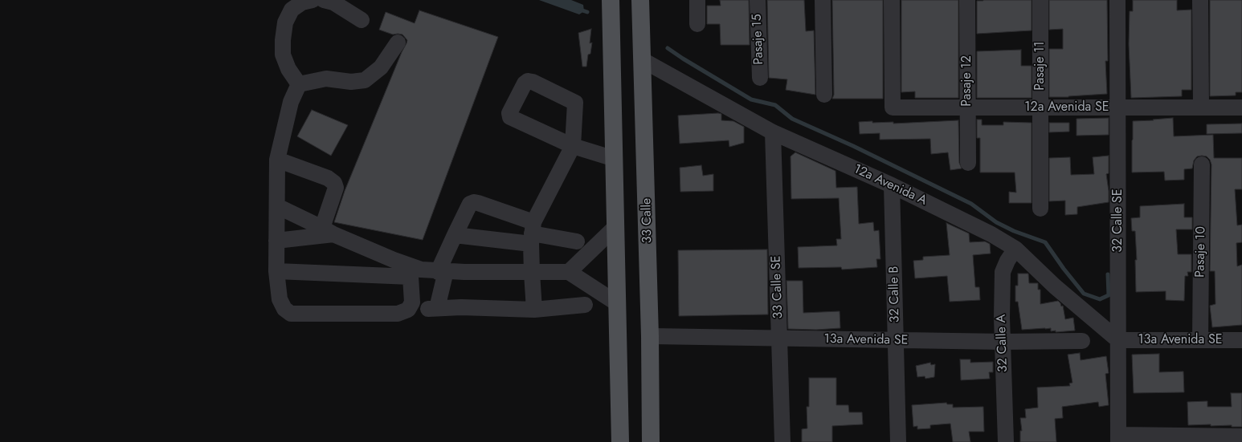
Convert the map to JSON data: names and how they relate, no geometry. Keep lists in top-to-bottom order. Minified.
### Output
{"streets":{"main road":["33 Calle"],"street":["Pasaje 15","Pasaje 11","Pasaje 12","12a Avenida SE","12a Avenida A","32 Calle SE","Pasaje 10","33 Calle SE","32 Calle B","13a Avenida SE","32 Calle A"]},"crossings":[["Pasaje 11","12a Avenida SE"],["Pasaje 12","12a Avenida SE"],["12a Avenida SE","32 Calle SE"],["12a Avenida A","33 Calle"],["12a Avenida A","32 Calle SE"],["12a Avenida A","33 Calle SE"],["12a Avenida A","32 Calle B"],["12a Avenida A","13a Avenida SE"],["12a Avenida A","32 Calle A"],["33 Calle","13a Avenida SE"],["32 Calle SE","13a Avenida SE"],["Pasaje 10","13a Avenida SE"],["33 Calle SE","13a Avenida SE"],["32 Calle B","13a Avenida SE"],["13a Avenida SE","32 Calle A"]]}
